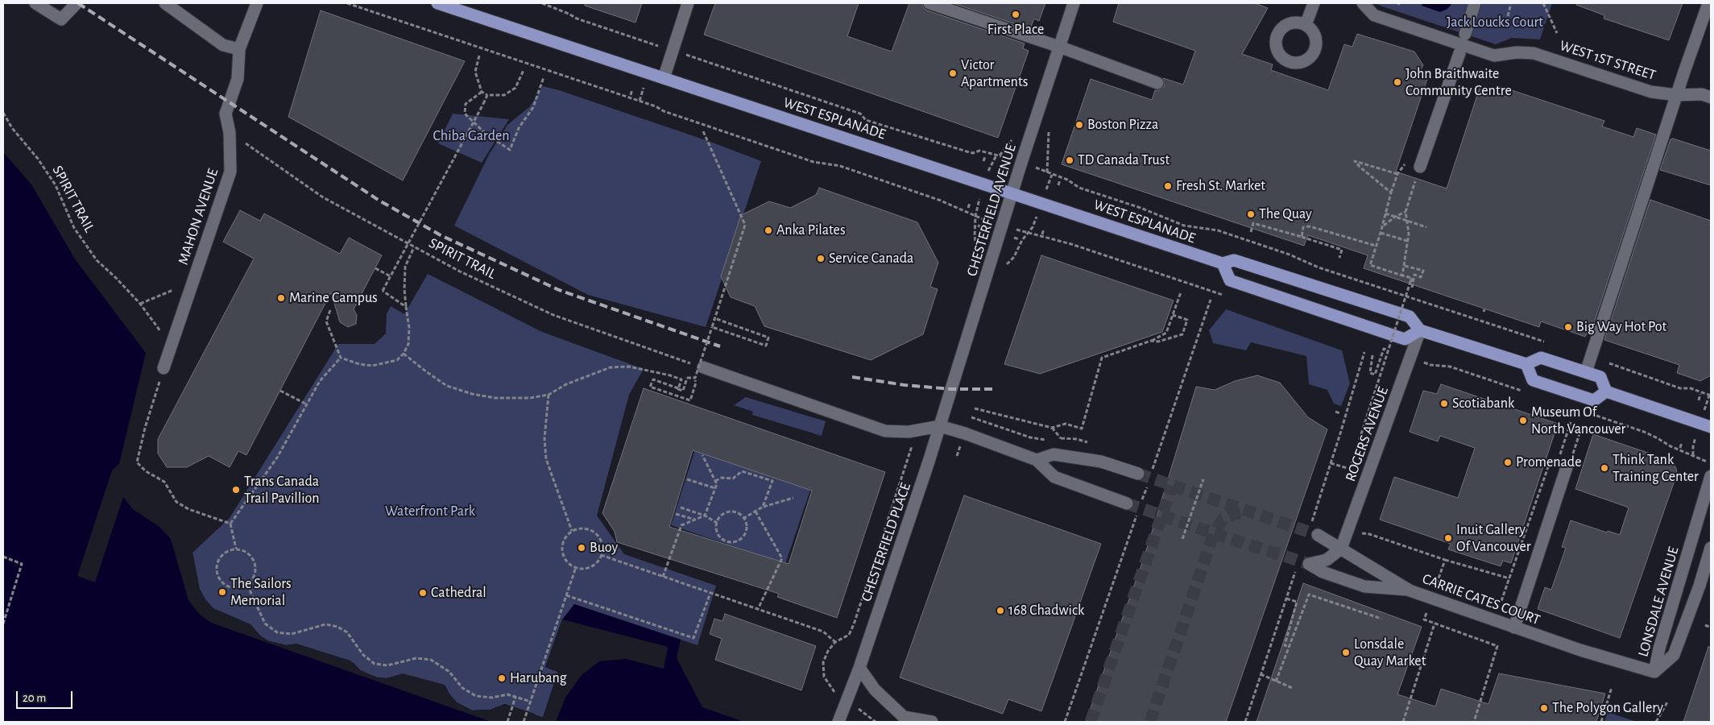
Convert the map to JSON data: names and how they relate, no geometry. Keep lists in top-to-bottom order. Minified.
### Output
{"streets":{"main road":["WEST ESPLANADE"],"street":["WEST 1ST STREET","CHESTERFIELD AVENUE","MAHON AVENUE","ROGERS AVENUE","CHESTERFIELD PLACE","CARRIE CATES COURT","LONSDALE AVENUE"],"path":["SPIRIT TRAIL"]},"crossings":[["WEST ESPLANADE","CHESTERFIELD AVENUE"],["WEST ESPLANADE","ROGERS AVENUE"],["SPIRIT TRAIL","MAHON AVENUE"],["CHESTERFIELD AVENUE","CHESTERFIELD PLACE"],["ROGERS AVENUE","CARRIE CATES COURT"],["CARRIE CATES COURT","LONSDALE AVENUE"]],"parks":["Jack Loucks Court","Chiba Garden","Waterfront Park"],"places":["First Place","Victor Apartments","John Braithwaite Community Centre","Boston Pizza","TD Canada Trust","Fresh St. Market","The Quay","Anka Pilates","Service Canada","Marine Campus","Big Way Hot Pot","Scotiabank","Museum Of North Vancouver","Promenade","Think Tank Training Center","Trans Canada Trail Pavillion","Inuit Gallery Of Vancouver","Buoy","The Sailors Memorial","Cathedral","168 Chadwick","Lonsdale Quay Market","Harubang","The Polygon Gallery"],"scale_bar":"20 m"}
